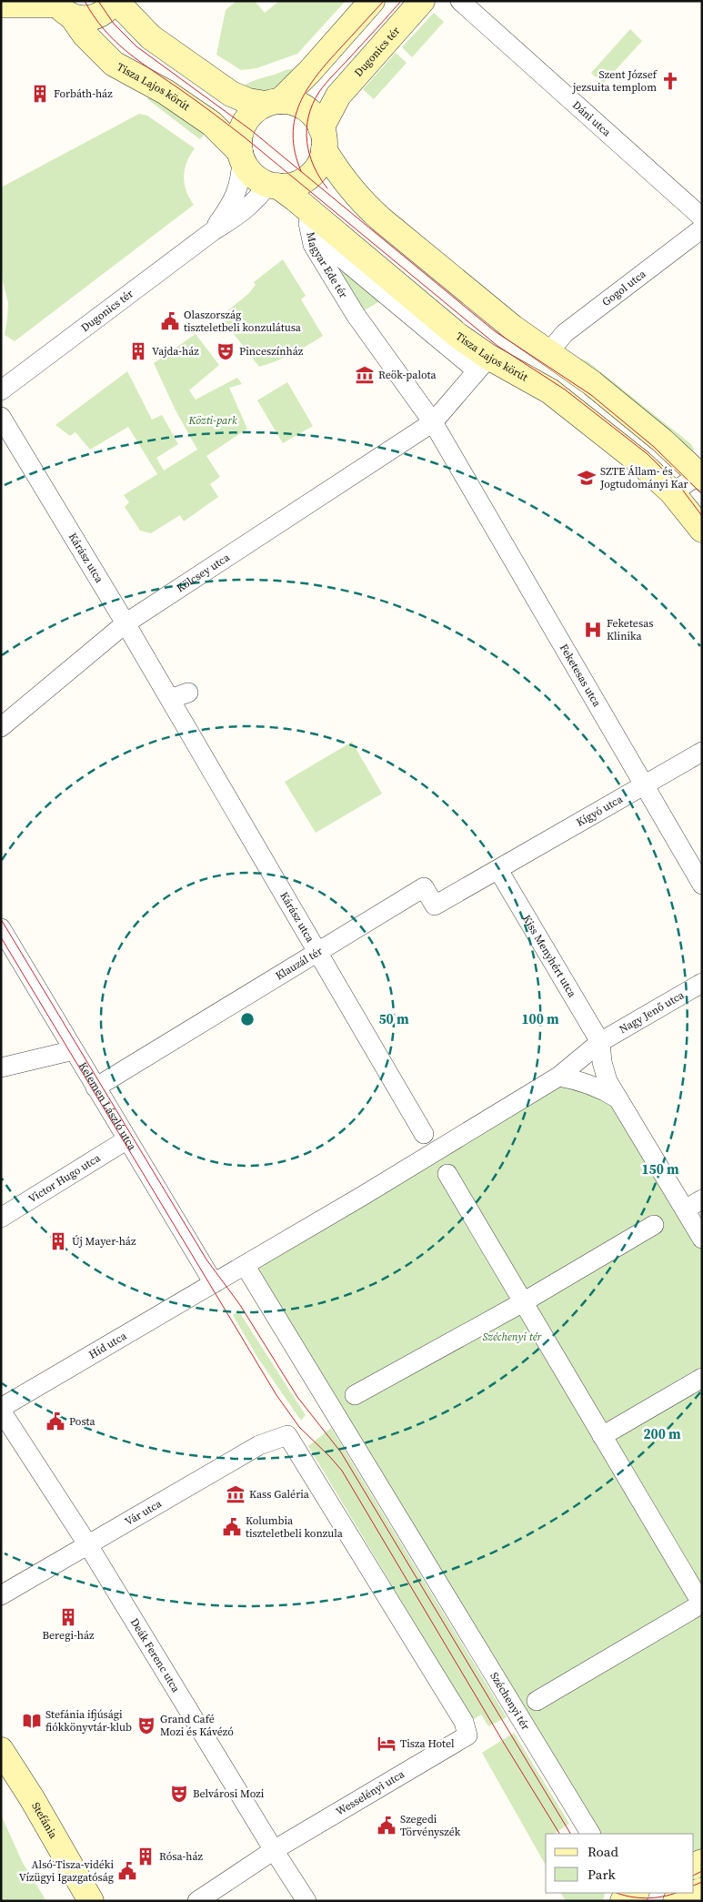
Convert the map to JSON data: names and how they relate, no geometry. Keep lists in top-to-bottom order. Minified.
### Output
{"streets":{"street":["Dugonics tér","Tisza Lajos körút","Dáni utca","Magyar Ede tér","Gogol utca","Kárász utca","Kölcsey utca","Feketesas utca","Kígyó utca","Kiss Menyhért utca","Klauzál tér","Nagy Jenő utca","Kelemen László utca","Victor Hugo utca","Híd utca","Vár utca","Deák Ferenc utca","Széchenyi tér","Wesselényi utca","Stefánia"]},"crossings":[["Dugonics tér","Tisza Lajos körút"],["Magyar Ede tér","Kölcsey utca"],["Magyar Ede tér","Feketesas utca"],["Kárász utca","Kölcsey utca"],["Kárász utca","Klauzál tér"],["Feketesas utca","Kígyó utca"],["Kígyó utca","Kiss Menyhért utca"],["Kígyó utca","Klauzál tér"],["Kiss Menyhért utca","Klauzál tér"],["Kiss Menyhért utca","Nagy Jenő utca"],["Klauzál tér","Kelemen László utca"],["Kelemen László utca","Victor Hugo utca"],["Kelemen László utca","Híd utca"],["Vár utca","Deák Ferenc utca"],["Vár utca","Wesselényi utca"],["Deák Ferenc utca","Wesselényi utca"]],"parks":["Közti-park","Széchenyi tér"],"places":{"church":["Szent József jezsuita templom"],"building":["Forbáth-ház","Vajda-ház","Új Mayer-ház","Beregi-ház","Rósa-ház"],"public building":["Olaszország tiszteletbeli konzulátusa","Posta","Kolumbia tiszteletbeli konzula","Szegedi Törvényszék","Alsó-Tisza-vidéki Vízügyi Igazgatóság"],"theatre":["Pinceszínház","Grand Café Mozi és Kávézó","Belvárosi Mozi"],"museum":["Reök-palota","Kass Galéria"],"school or university":["SZTE Állam- és Jogtudományi Kar"],"hospital":["Feketesas Klinika"],"library":["Stefánia ifjúsági fiókkönyvtár-klub"],"hotel":["Tisza Hotel"]},"legend":["Road","Park"],"rings":["50 m","100 m","150 m","200 m"]}
